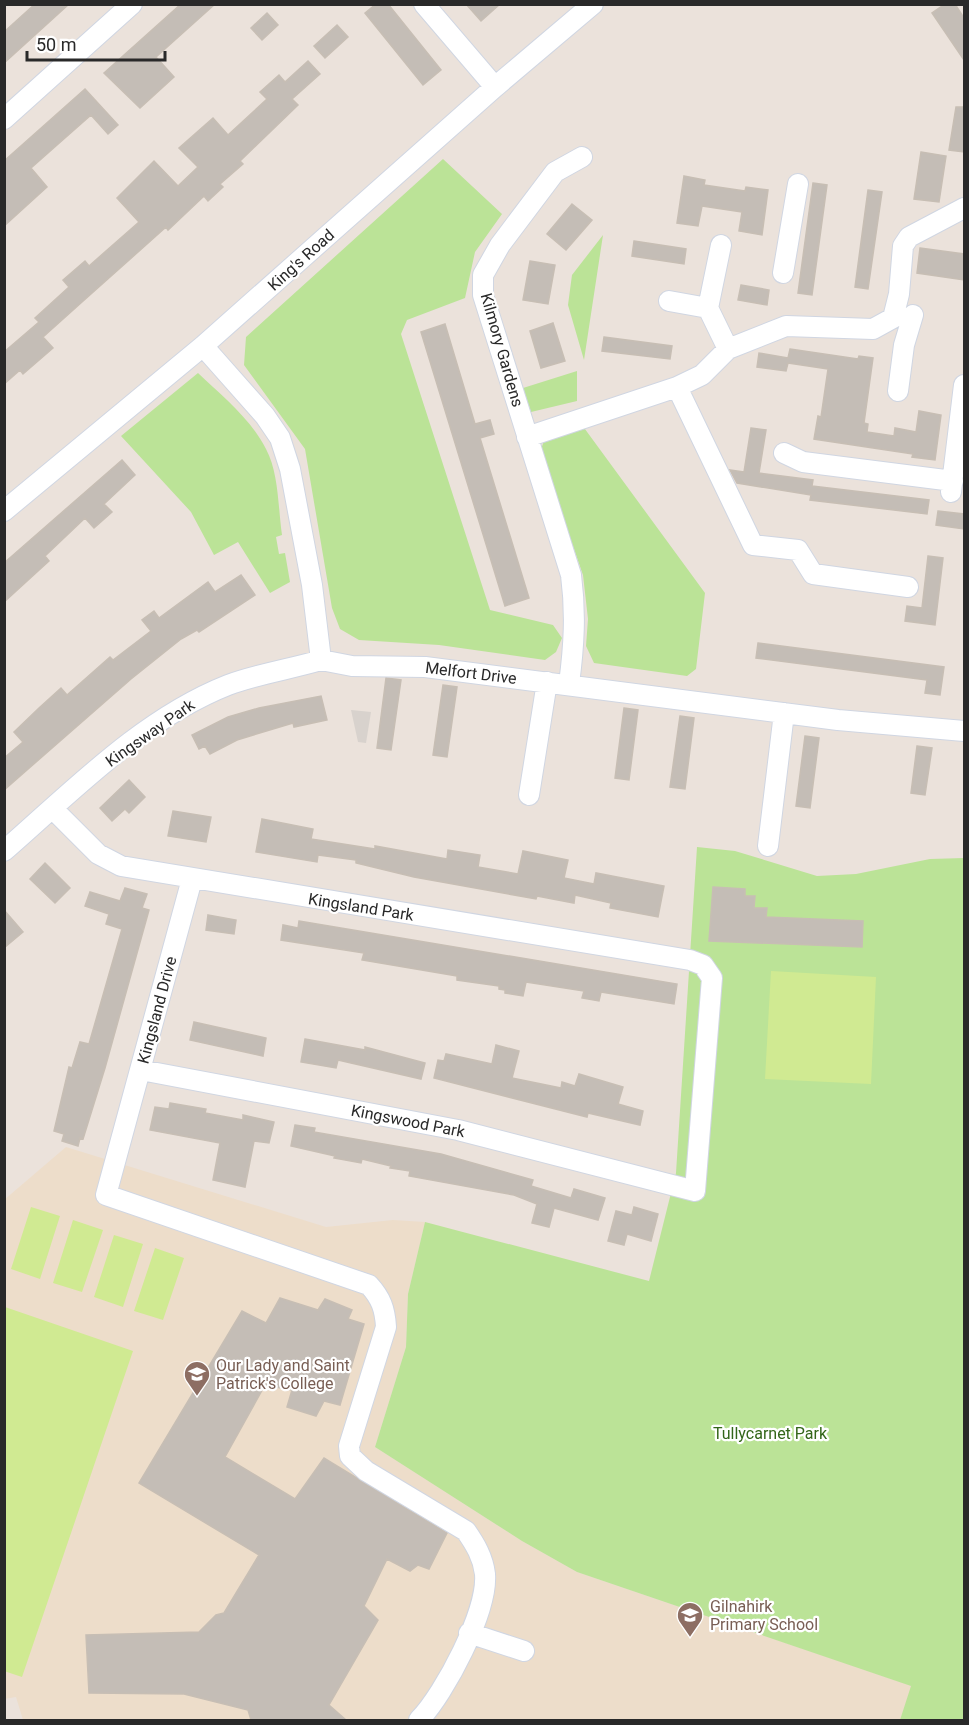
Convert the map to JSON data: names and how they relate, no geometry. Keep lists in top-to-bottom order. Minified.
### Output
{"streets":{"street":["King's Road","Kilmory Gardens","Melfort Drive","Kingsway Park","Kingsland Park","Kingsland Drive","Kingswood Park"]},"crossings":[["Kilmory Gardens","Melfort Drive"],["Melfort Drive","Kingsway Park"],["Kingsway Park","Kingsland Park"],["Kingsland Park","Kingsland Drive"],["Kingsland Park","Kingswood Park"],["Kingsland Drive","Kingswood Park"]],"parks":["Tullycarnet Park"],"places":{"school or university":["Our Lady and Saint Patrick's College","Gilnahirk Primary School"]},"scale_bar":"50 m"}
